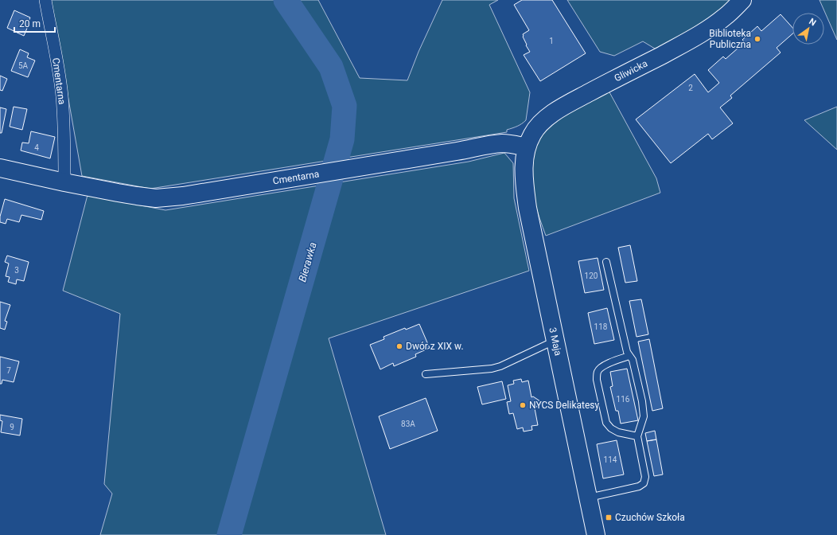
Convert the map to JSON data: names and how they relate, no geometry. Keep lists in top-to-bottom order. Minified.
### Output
{"streets":{"main road":["Gliwicka","Cmentarna","3 Maja"]},"crossings":[["Gliwicka","Cmentarna"],["Gliwicka","3 Maja"],["Cmentarna","3 Maja"]],"water":["Bierawka"],"places":{"other":["Biblioteka Publiczna","Dwór z XIX w.","NYCS Delikatesy"],"transit":["Czuchów Szkoła"]},"house_numbers":["1","5A","2","4","3","120","118","7","116","83A","9","114"],"scale_bar":"20 m","north":"top right"}
